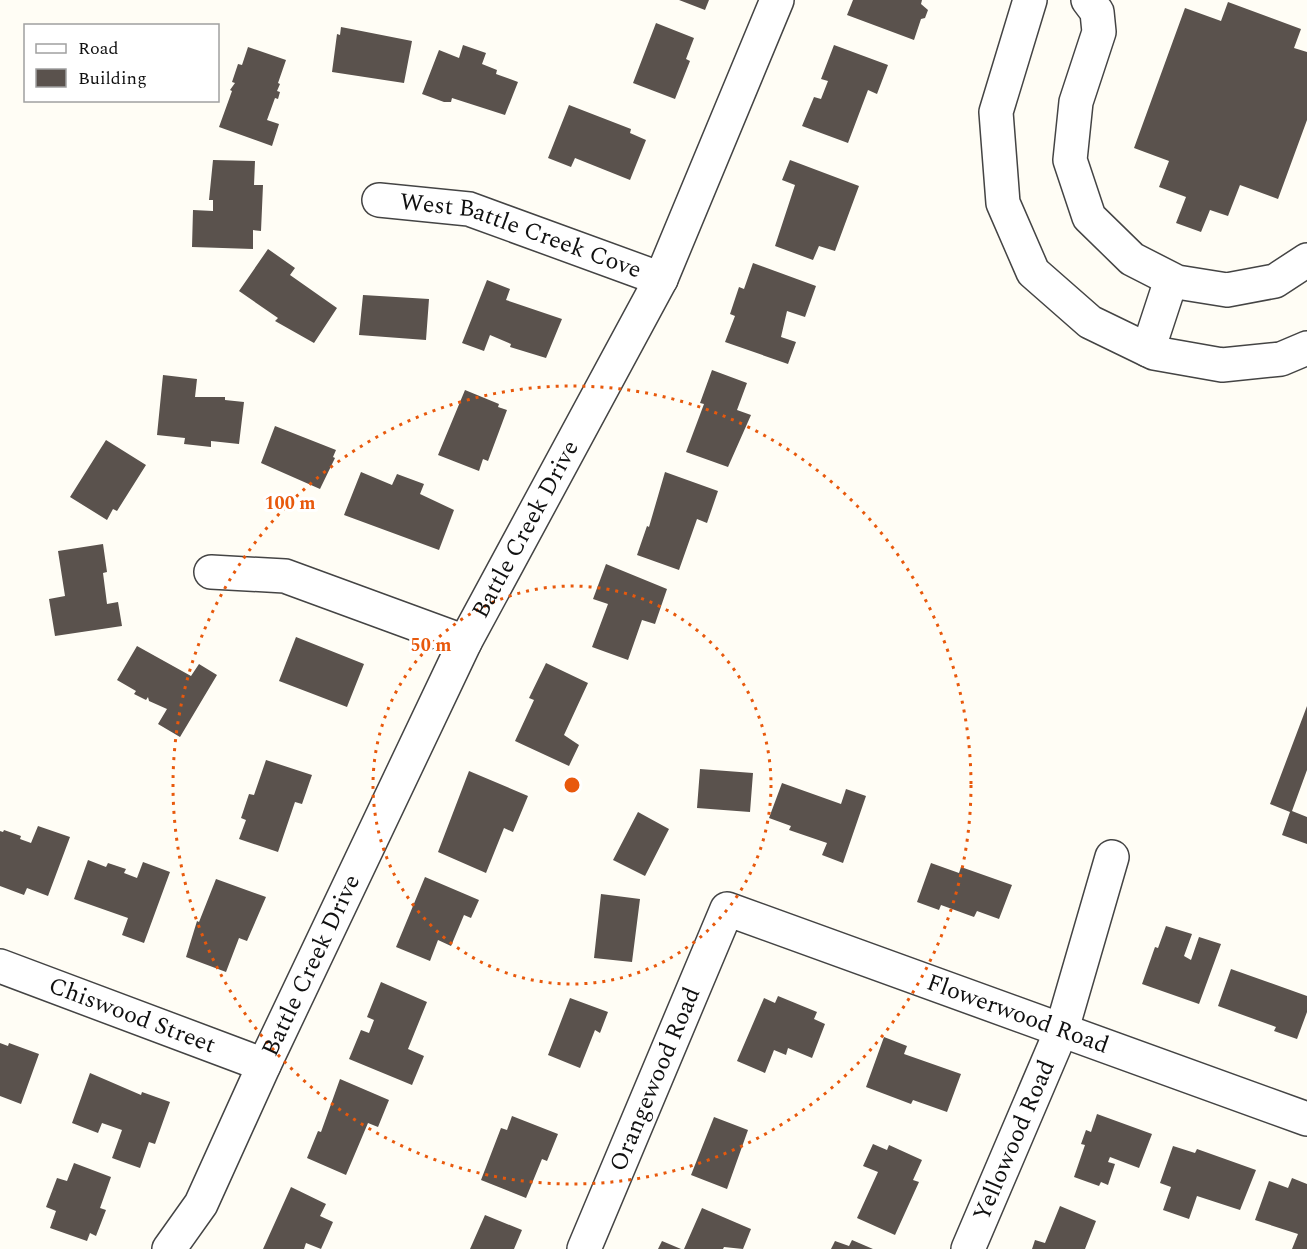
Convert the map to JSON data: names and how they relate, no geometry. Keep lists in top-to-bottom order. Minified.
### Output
{"streets":{"street":["West Battle Creek Cove","Battle Creek Drive","Flowerwood Road","Chiswood Street","Orangewood Road","Yellowood Road"]},"crossings":[["West Battle Creek Cove","Battle Creek Drive"],["Battle Creek Drive","Chiswood Street"],["Flowerwood Road","Orangewood Road"],["Flowerwood Road","Yellowood Road"]],"legend":["Road","Building"],"rings":["100 m","50 m"]}
